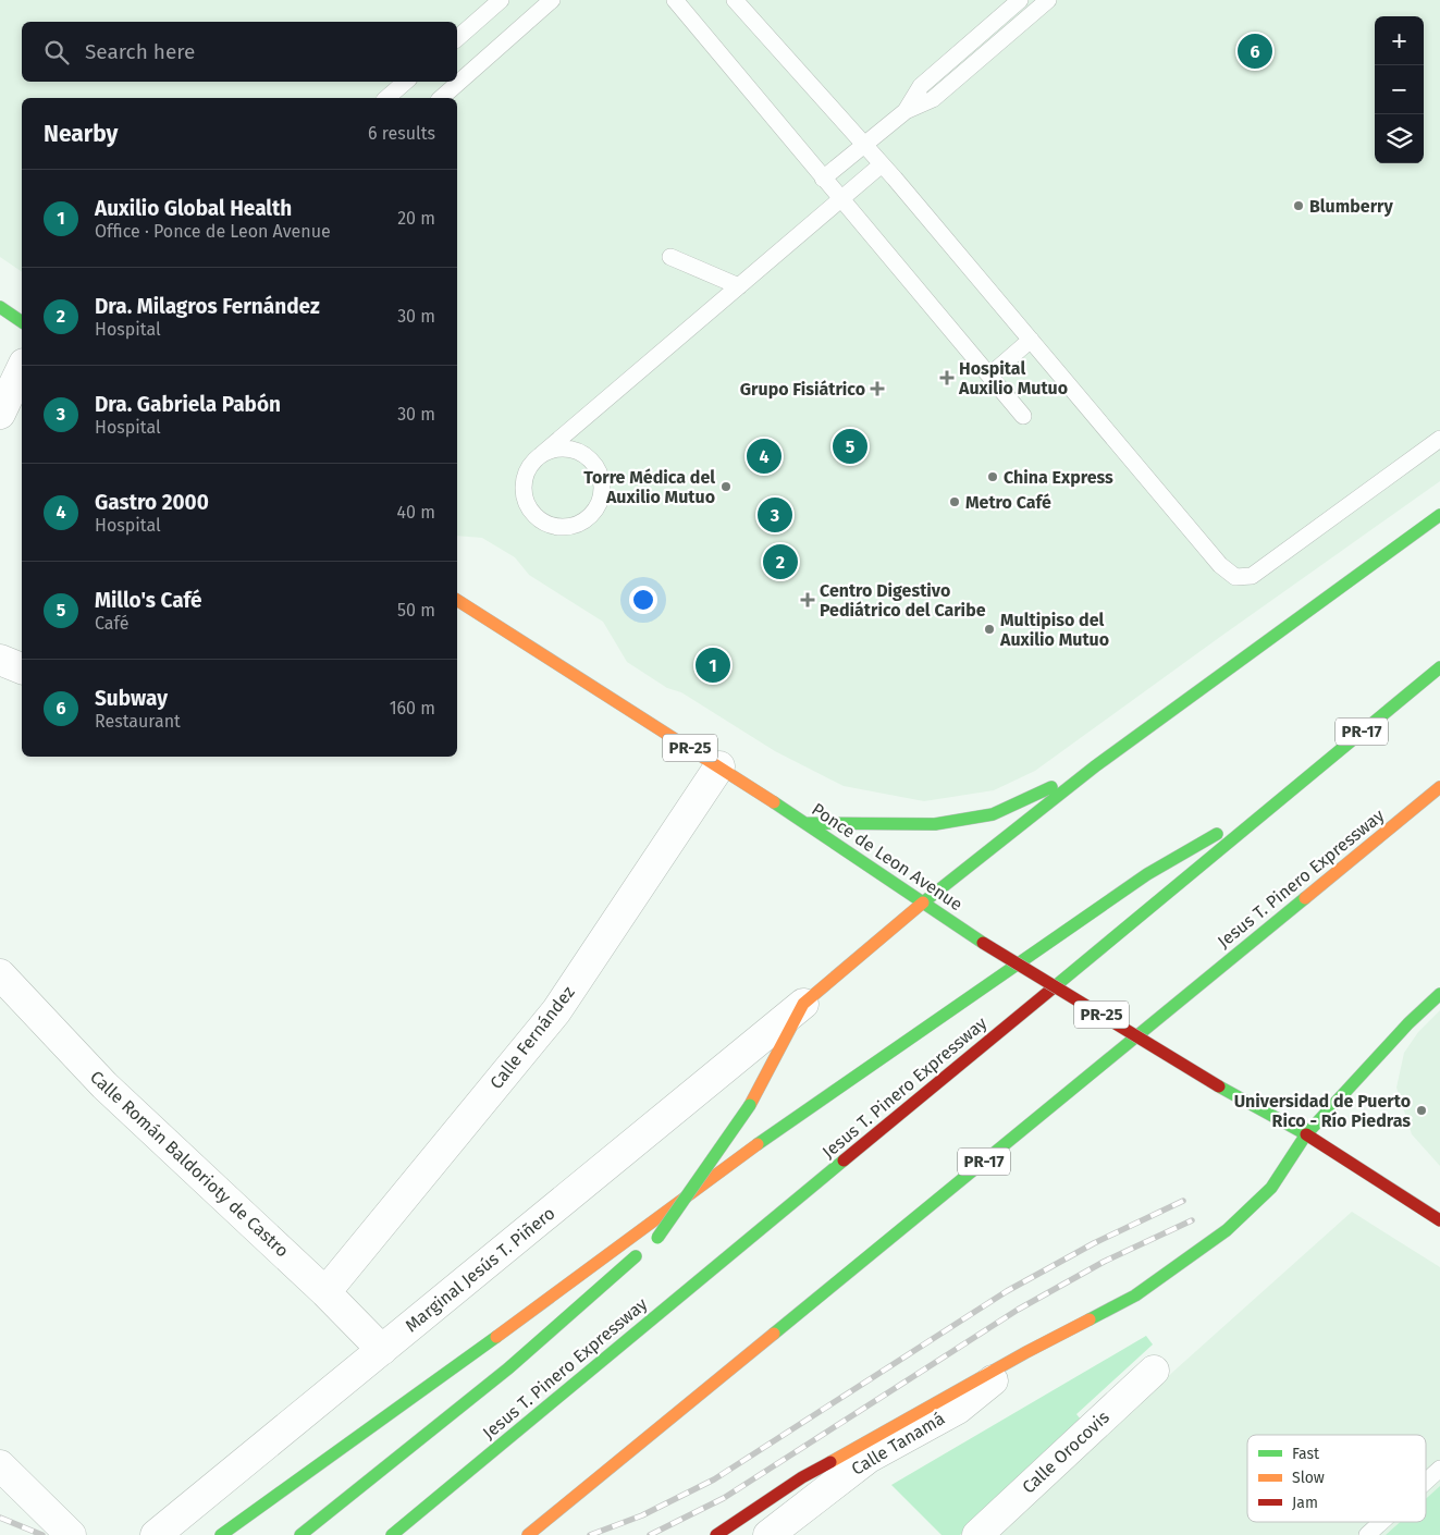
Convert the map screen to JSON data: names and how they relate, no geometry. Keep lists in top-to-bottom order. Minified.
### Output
{"streets":{"main road":["PR-17","PR-25","Ponce de Leon Avenue","Jesus T. Pinero Expressway"],"street":["Calle Fernández","Calle Román Baldorioty de Castro","Marginal Jesús T. Piñero","Calle Tanamá","Calle Orocovis"]},"crossings":[["PR-25","Ponce de Leon Avenue"],["Ponce de Leon Avenue","Calle Fernández"],["Calle Fernández","Calle Román Baldorioty de Castro"],["Calle Román Baldorioty de Castro","Marginal Jesús T. Piñero"]],"places":{"other":["Blumberry","China Express","Torre Médica del Auxilio Mutuo","Metro Café","Multipiso del Auxilio Mutuo","Universidad de Puerto Rico - Río Piedras"],"health":["Hospital Auxilio Mutuo","Grupo Fisiátrico","Centro Digestivo Pediátrico del Caribe"]},"legend":["Fast","Slow","Jam"],"page":{"map_buttons":["+","−"],"search":"Search here","pins":["6","5","4","3","2","1"],"heading":["Nearby","6 results"],"list":[{"mark":"1","name":"Auxilio Global Health","note":"Office · Ponce de Leon Avenue","value":"20 m"},{"mark":"2","name":"Dra. Milagros Fernández","note":"Hospital","value":"30 m"},{"mark":"3","name":"Dra. Gabriela Pabón","note":"Hospital","value":"30 m"},{"mark":"4","name":"Gastro 2000","note":"Hospital","value":"40 m"},{"mark":"5","name":"Millo's Café","note":"Café","value":"50 m"},{"mark":"6","name":"Subway","note":"Restaurant","value":"160 m"}]}}
